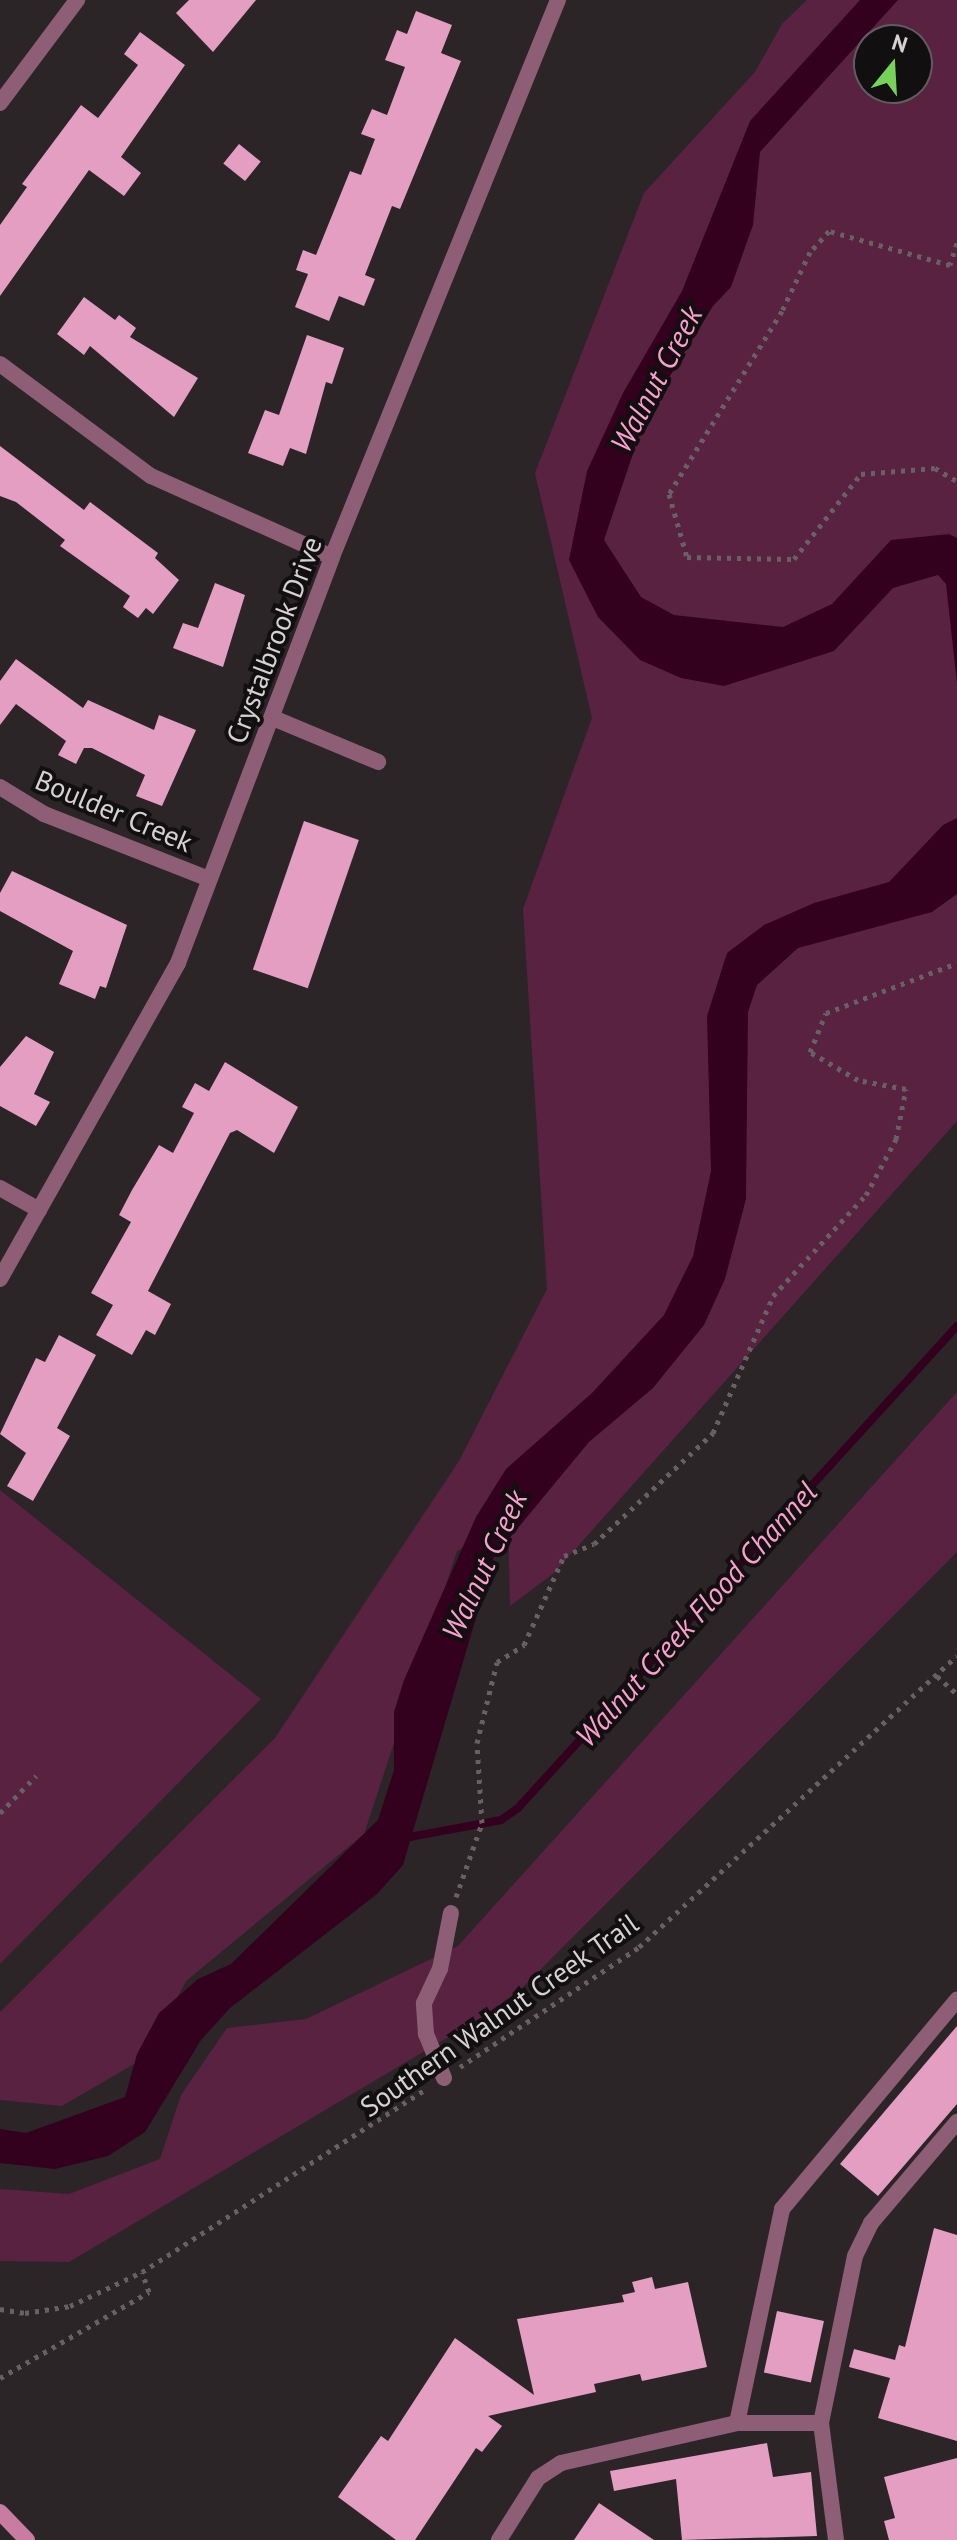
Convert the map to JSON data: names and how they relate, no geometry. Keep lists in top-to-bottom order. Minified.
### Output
{"streets":{"street":["Crystalbrook Drive","Boulder Creek"],"path":["Southern Walnut Creek Trail"]},"crossings":[["Crystalbrook Drive","Boulder Creek"]],"water":["Walnut Creek","Walnut Creek Flood Channel"],"north":"top"}
